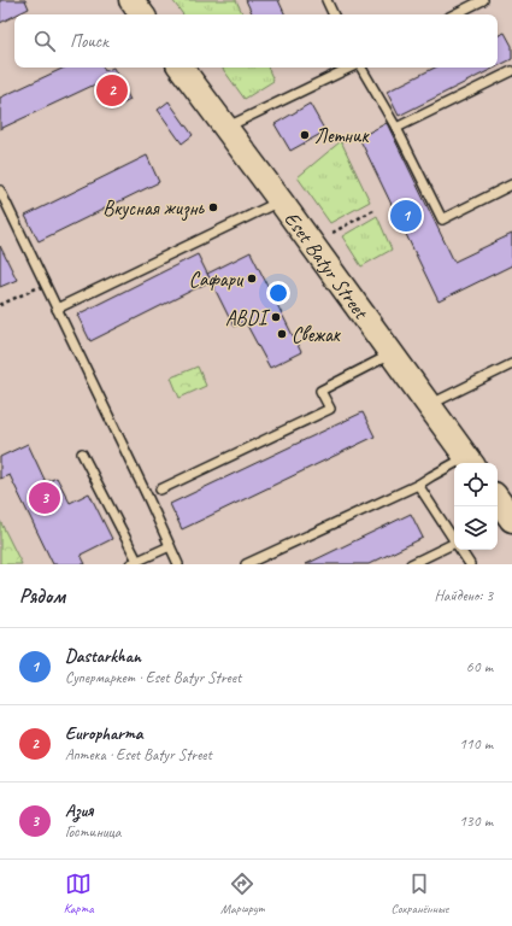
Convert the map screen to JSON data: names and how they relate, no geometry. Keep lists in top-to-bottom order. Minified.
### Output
{"streets":{"street":["Eset Batyr Street"]},"places":["Летник","Вкусная жизнь","Сафари","ABDI","Свежак"],"page":{"search":"Поиск","pins":["2","1","3"],"heading":["Рядом","Найдено: 3"],"list":[{"mark":"1","name":"Dastarkhan","note":"Супермаркет · Eset Batyr Street","value":"60 m"},{"mark":"2","name":"Europharma","note":"Аптека · Eset Batyr Street","value":"110 m"},{"mark":"3","name":"Азия","note":"Гостиница","value":"130 m"}],"nav":["Карта","Маршрут","Сохранённые"]}}
